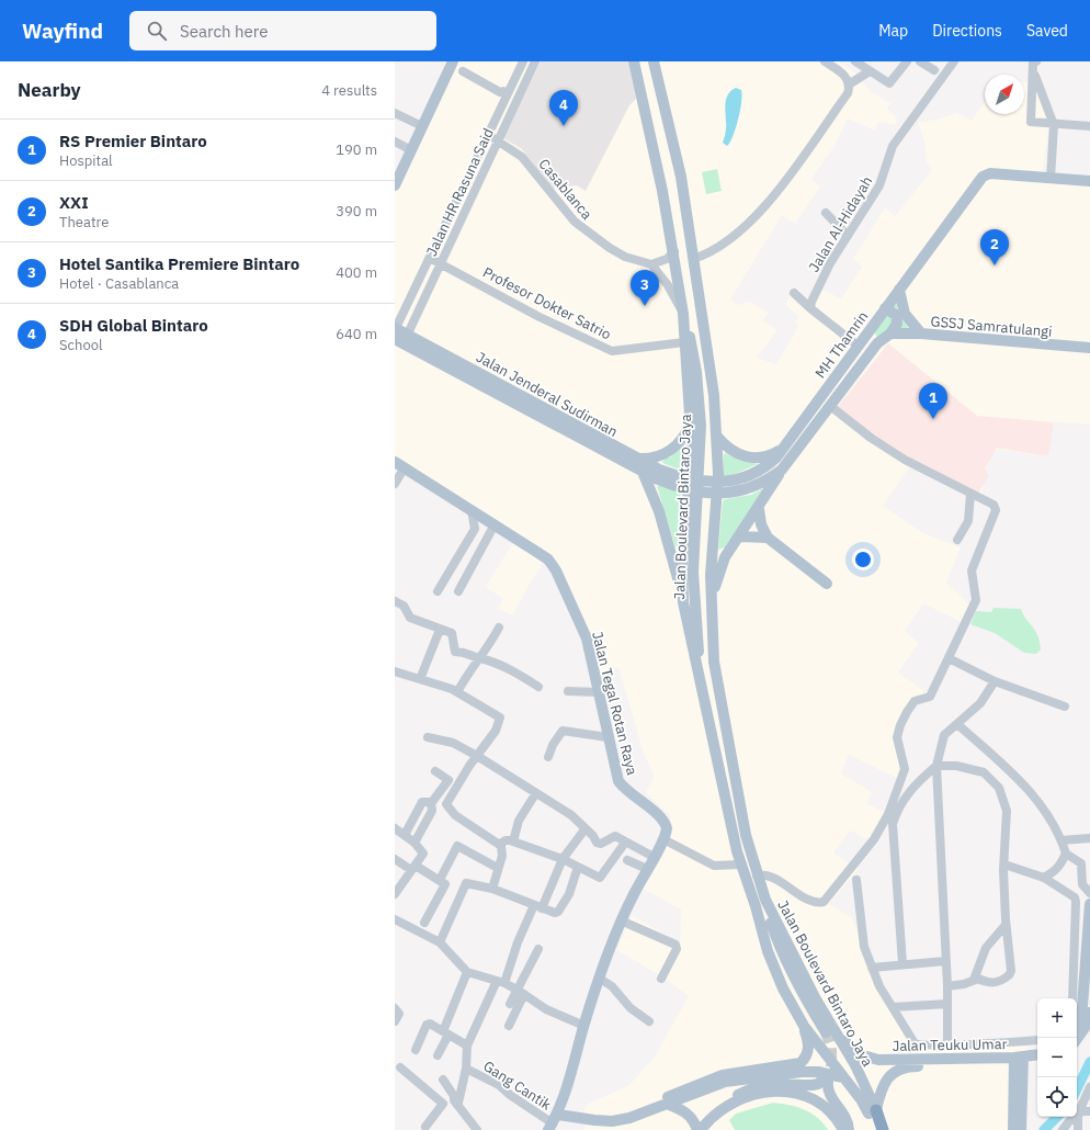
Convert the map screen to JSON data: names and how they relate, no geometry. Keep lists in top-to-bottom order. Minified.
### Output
{"streets":{"main road":["GSSJ Samratulangi","MH Thamrin","Jalan Jenderal Sudirman","Jalan Boulevard Bintaro Jaya","Jalan Tegal Rotan Raya","Jalan Teuku Umar"],"street":["Casablanca","Jalan HR Rasuna Said","Jalan Al-Hidayah","Profesor Dokter Satrio","Gang Cantik"]},"crossings":[["Casablanca","Jalan HR Rasuna Said"],["Jalan HR Rasuna Said","Profesor Dokter Satrio"],["Jalan HR Rasuna Said","Jalan Jenderal Sudirman"],["Profesor Dokter Satrio","Jalan Boulevard Bintaro Jaya"],["GSSJ Samratulangi","MH Thamrin"],["MH Thamrin","Jalan Jenderal Sudirman"],["MH Thamrin","Jalan Boulevard Bintaro Jaya"],["Jalan Jenderal Sudirman","Jalan Boulevard Bintaro Jaya"],["Jalan Boulevard Bintaro Jaya","Jalan Teuku Umar"]],"north":"top right","page":{"header":"Wayfind","search":"Search here","nav":["Map","Directions","Saved"],"heading":["Nearby","4 results"],"pins":["4","2","3","1"],"list":[{"mark":"1","name":"RS Premier Bintaro","note":"Hospital","value":"190 m"},{"mark":"2","name":"XXI","note":"Theatre","value":"390 m"},{"mark":"3","name":"Hotel Santika Premiere Bintaro","note":"Hotel · Casablanca","value":"400 m"},{"mark":"4","name":"SDH Global Bintaro","note":"School","value":"640 m"}],"map_buttons":["+","−"]}}
